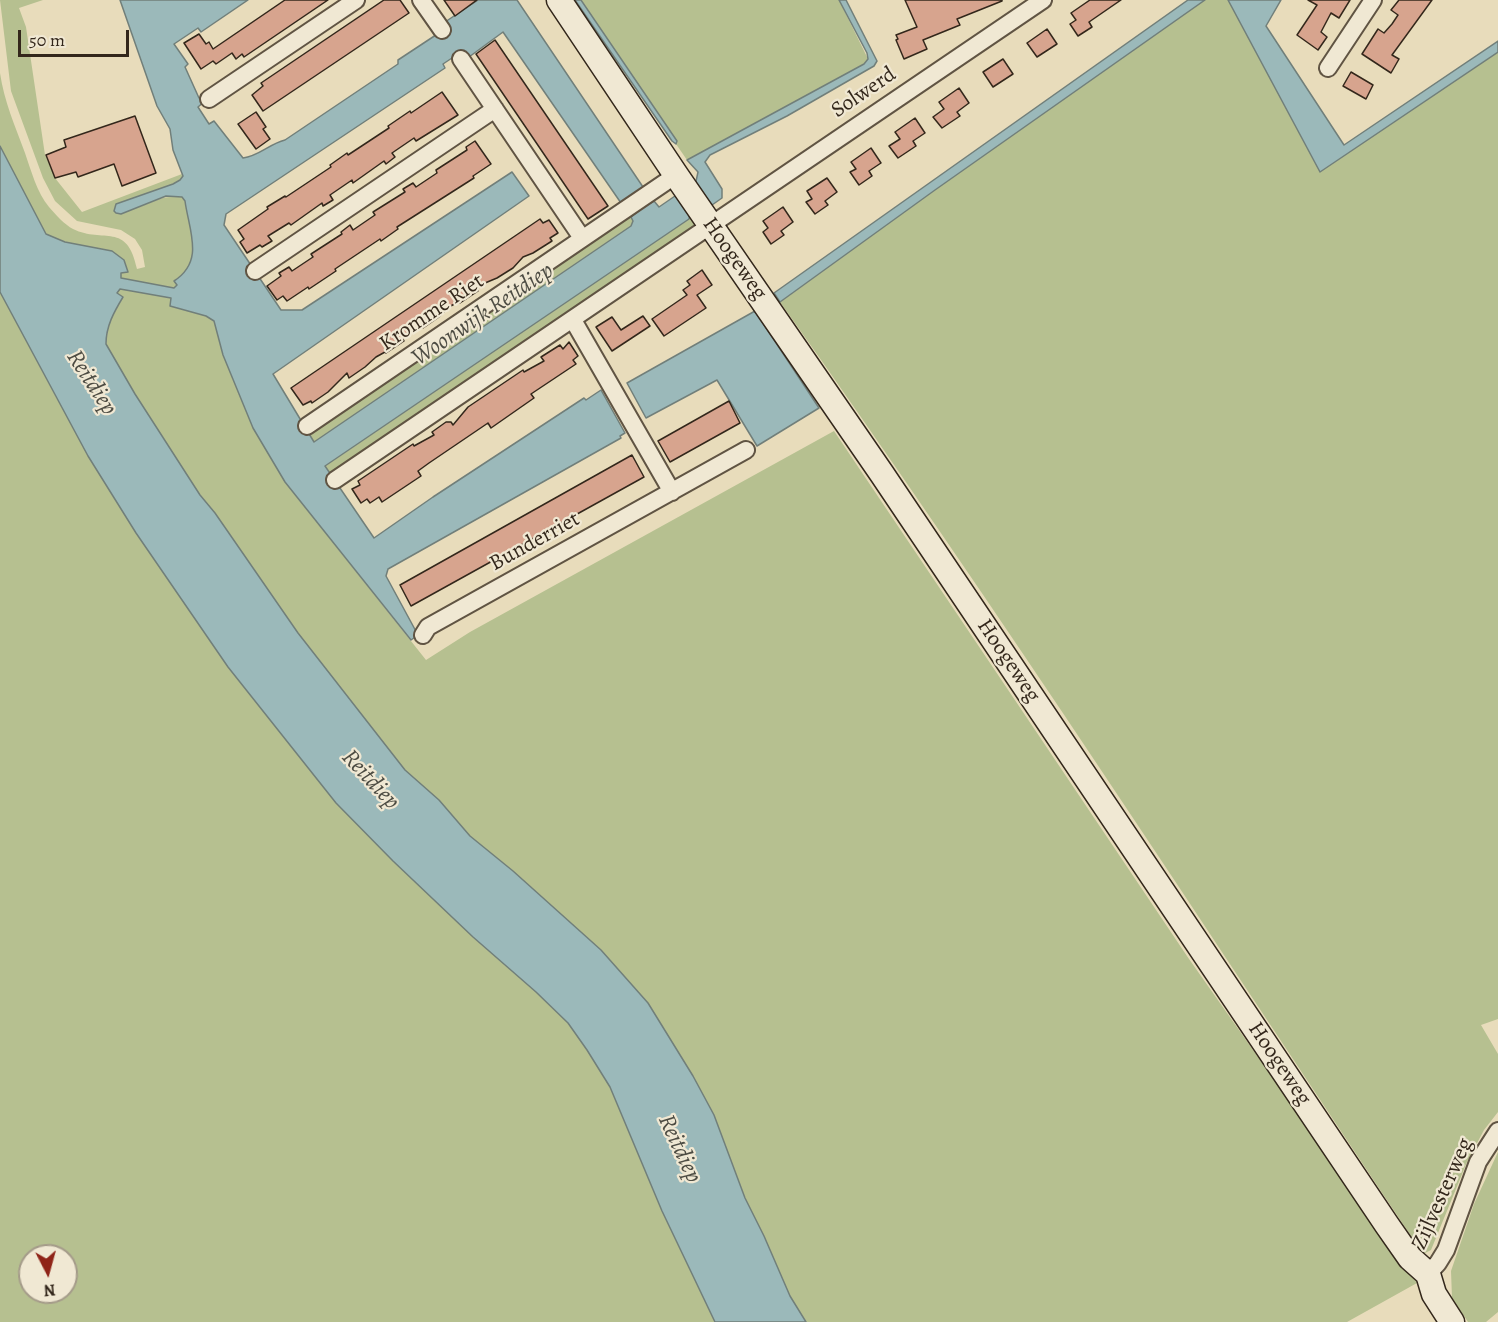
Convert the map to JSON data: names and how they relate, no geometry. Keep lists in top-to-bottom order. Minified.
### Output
{"streets":{"street":["Solwerd","Hoogeweg","Kromme Riet","Bunderriet","Zijlvesterweg"]},"crossings":[["Solwerd","Hoogeweg"],["Hoogeweg","Kromme Riet"],["Hoogeweg","Zijlvesterweg"]],"water":["Woonwijk Reitdiep","Reitdiep"],"scale_bar":"50 m","north":"bottom"}
